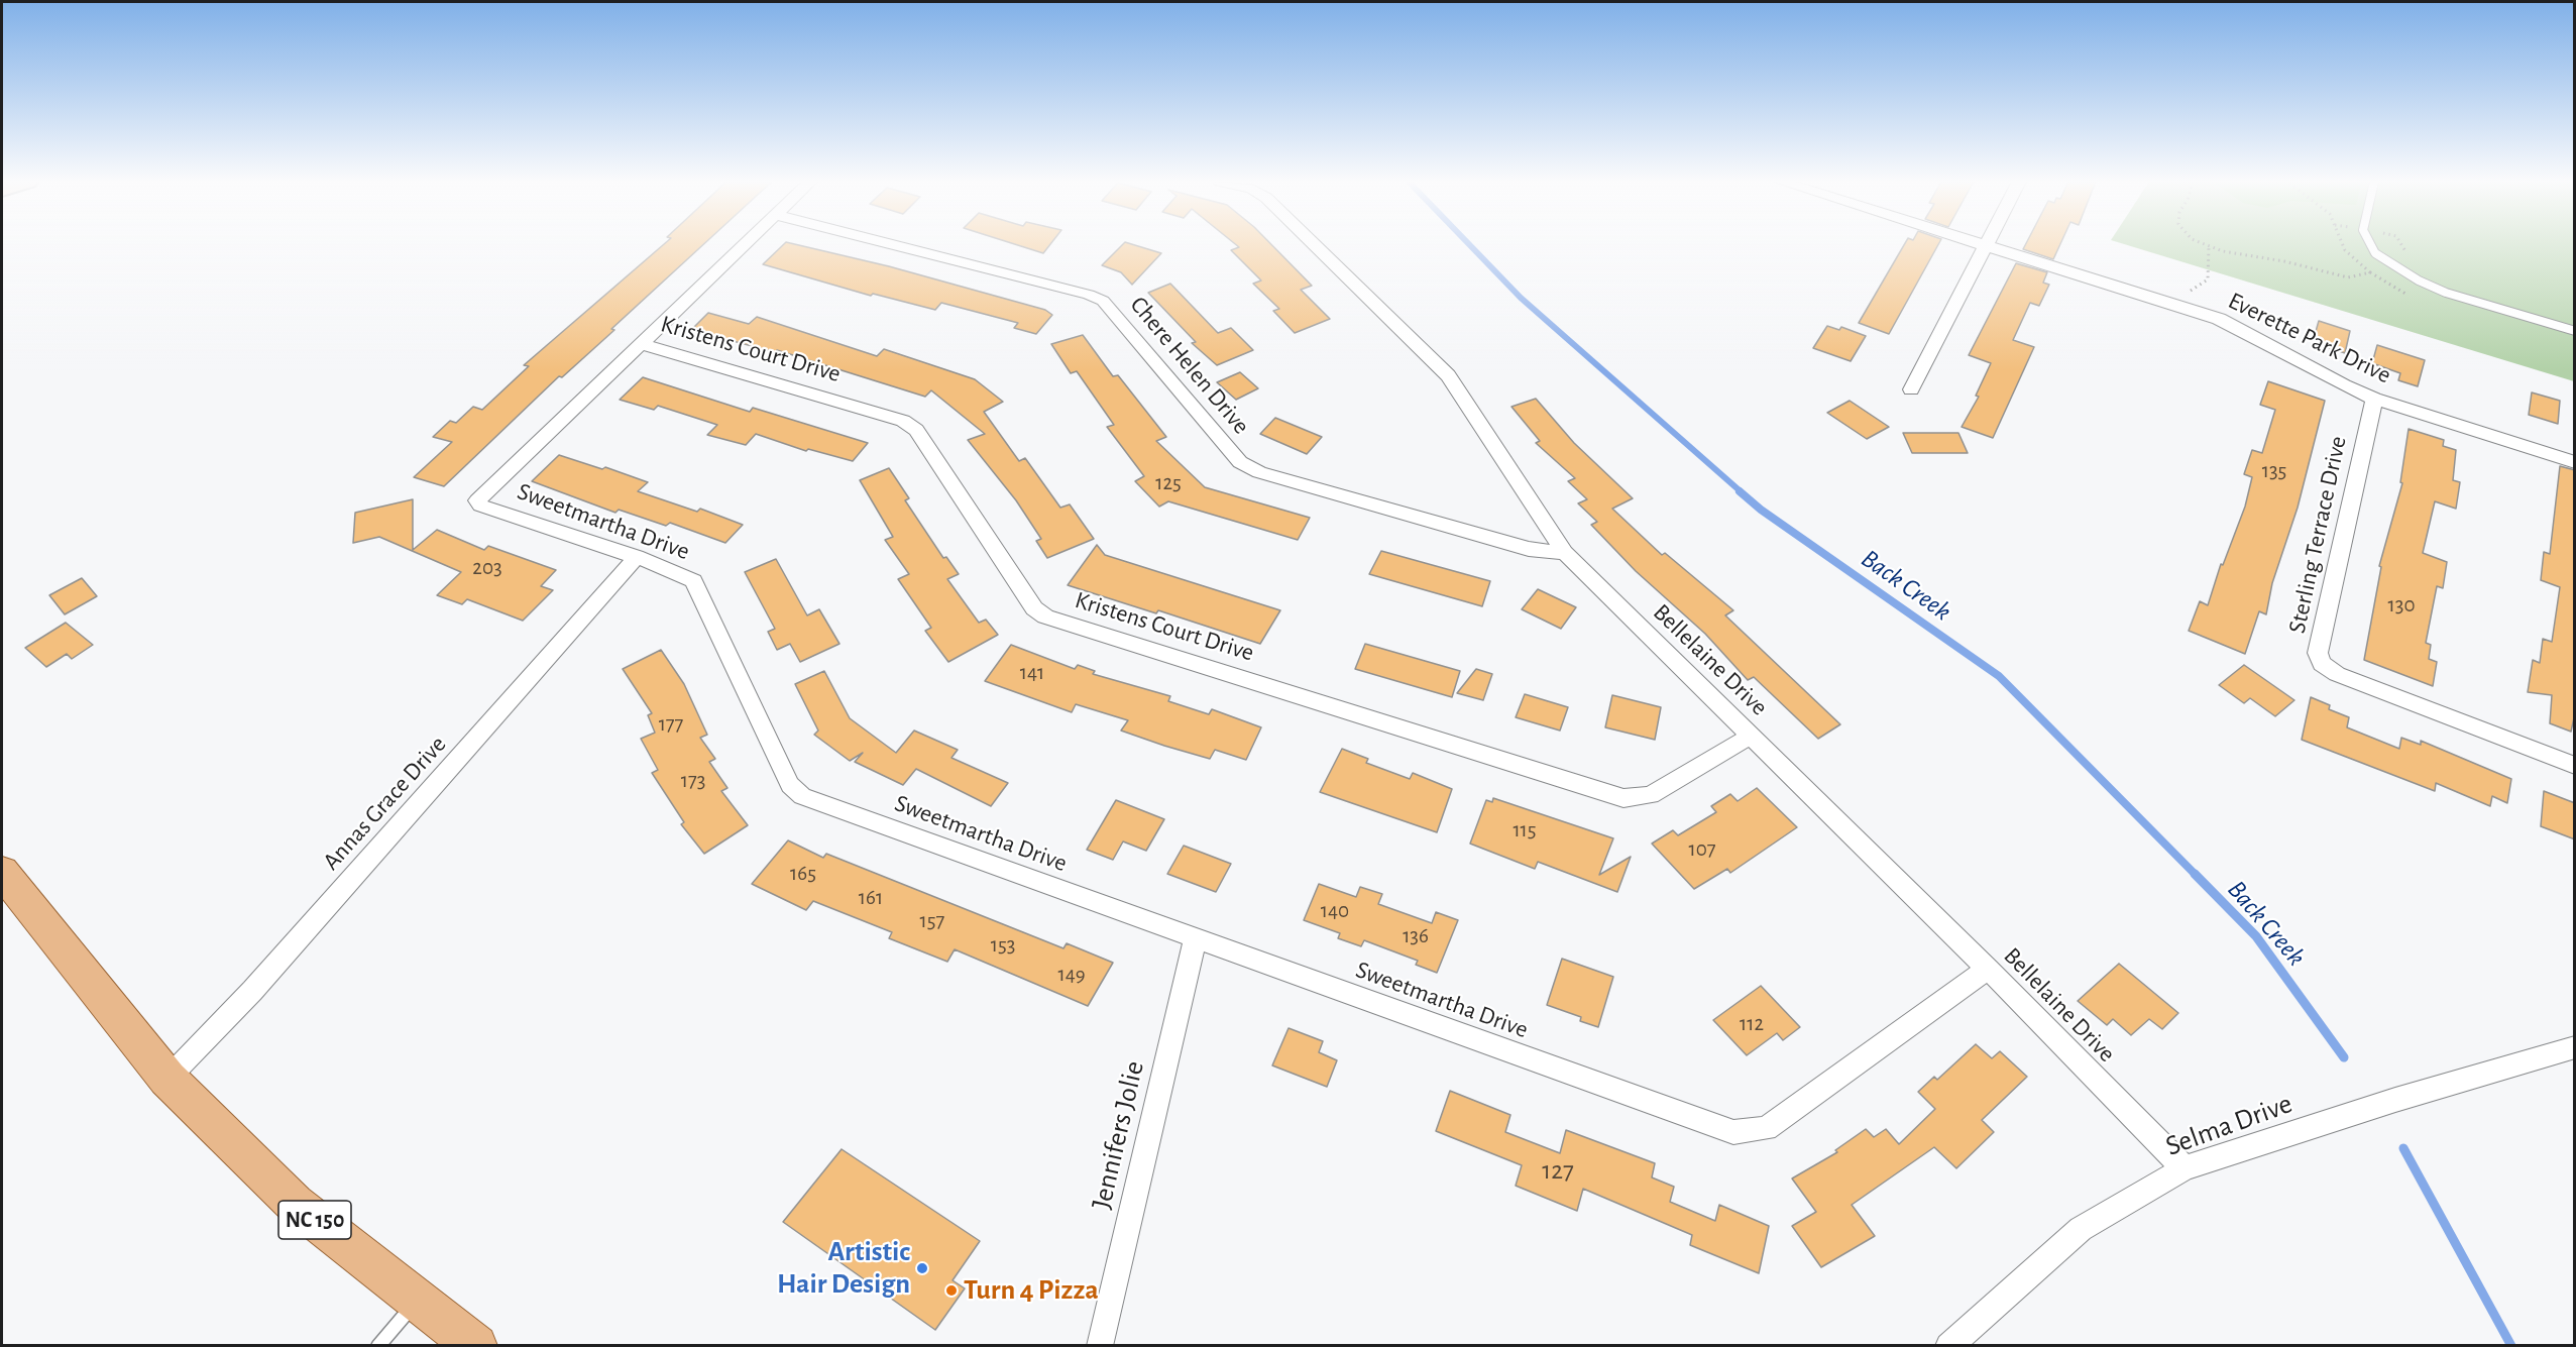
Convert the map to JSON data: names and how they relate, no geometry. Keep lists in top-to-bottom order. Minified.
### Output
{"streets":{"main road":["NC 150"],"street":["Everette Park Drive","Kristens Court Drive","Chere Helen Drive","Sweetmartha Drive","Sterling Terrace Drive","Bellelaine Drive","Annas Grace Drive","Selma Drive","Jennifers Jolie"]},"crossings":[["Everette Park Drive","Sterling Terrace Drive"],["Kristens Court Drive","Sweetmartha Drive"],["Kristens Court Drive","Bellelaine Drive"],["Chere Helen Drive","Bellelaine Drive"],["Sweetmartha Drive","Bellelaine Drive"],["Sweetmartha Drive","Annas Grace Drive"],["Sweetmartha Drive","Jennifers Jolie"],["Bellelaine Drive","Selma Drive"],["Annas Grace Drive","NC 150"]],"water":["Back Creek"],"places":["Artistic Hair Design","Turn 4 Pizza"],"house_numbers":["135","125","203","130","141","177","173","115","107","165","161","140","157","136","153","149","112","127"]}
